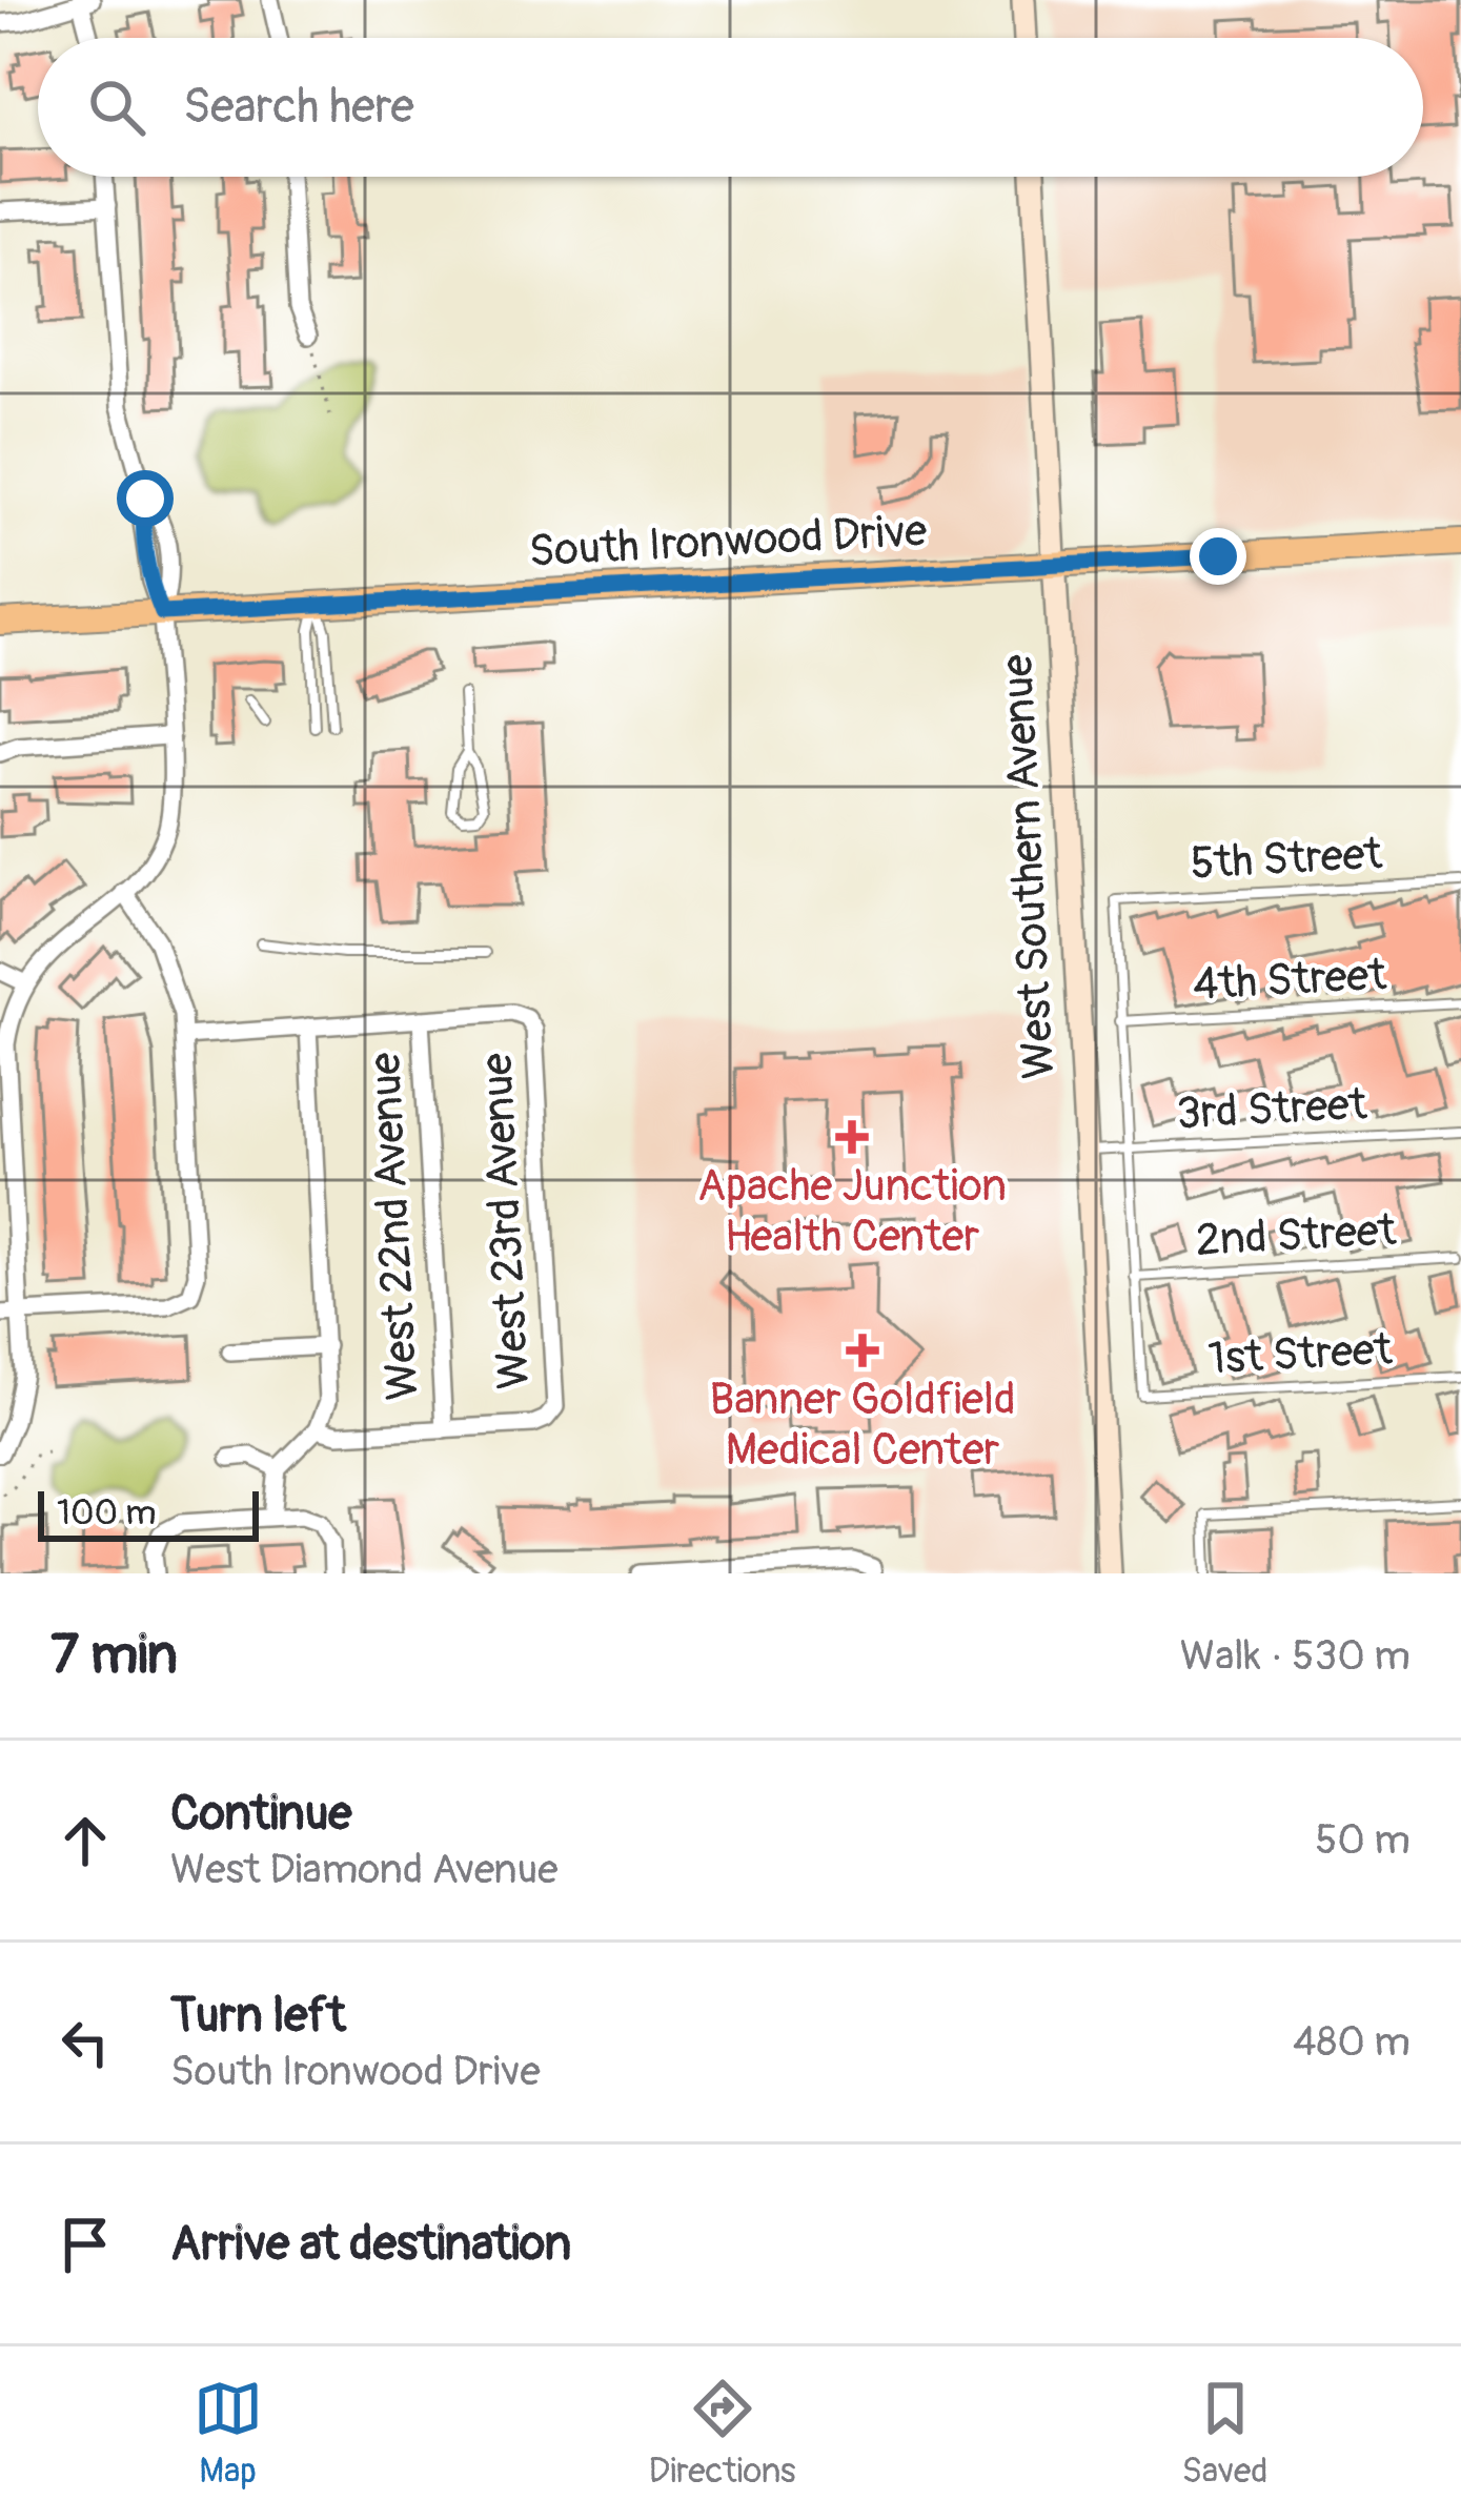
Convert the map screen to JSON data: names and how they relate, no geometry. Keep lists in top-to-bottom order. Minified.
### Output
{"streets":{"main road":["South Ironwood Drive","West Southern Avenue"],"street":["West 23rd Avenue","West 22nd Avenue"],"lane":["5th Street","4th Street","3rd Street","2nd Street","1st Street"]},"crossings":[["South Ironwood Drive","West Southern Avenue"],["5th Street","4th Street"],["West Southern Avenue","3rd Street"],["West 23rd Avenue","West 22nd Avenue"],["2nd Street","1st Street"]],"places":{"health":["Apache Junction Health Center","Banner Goldfield Medical Center"]},"scale_bar":"100 m","page":{"search":"Search here","scale":"100 m","heading":["7 min","Walk · 530 m"],"list":[["Continue","West Diamond Avenue","50 m"],["Turn left","South Ironwood Drive","480 m"],"Arrive at destination"],"nav":["Map","Directions","Saved"]}}
